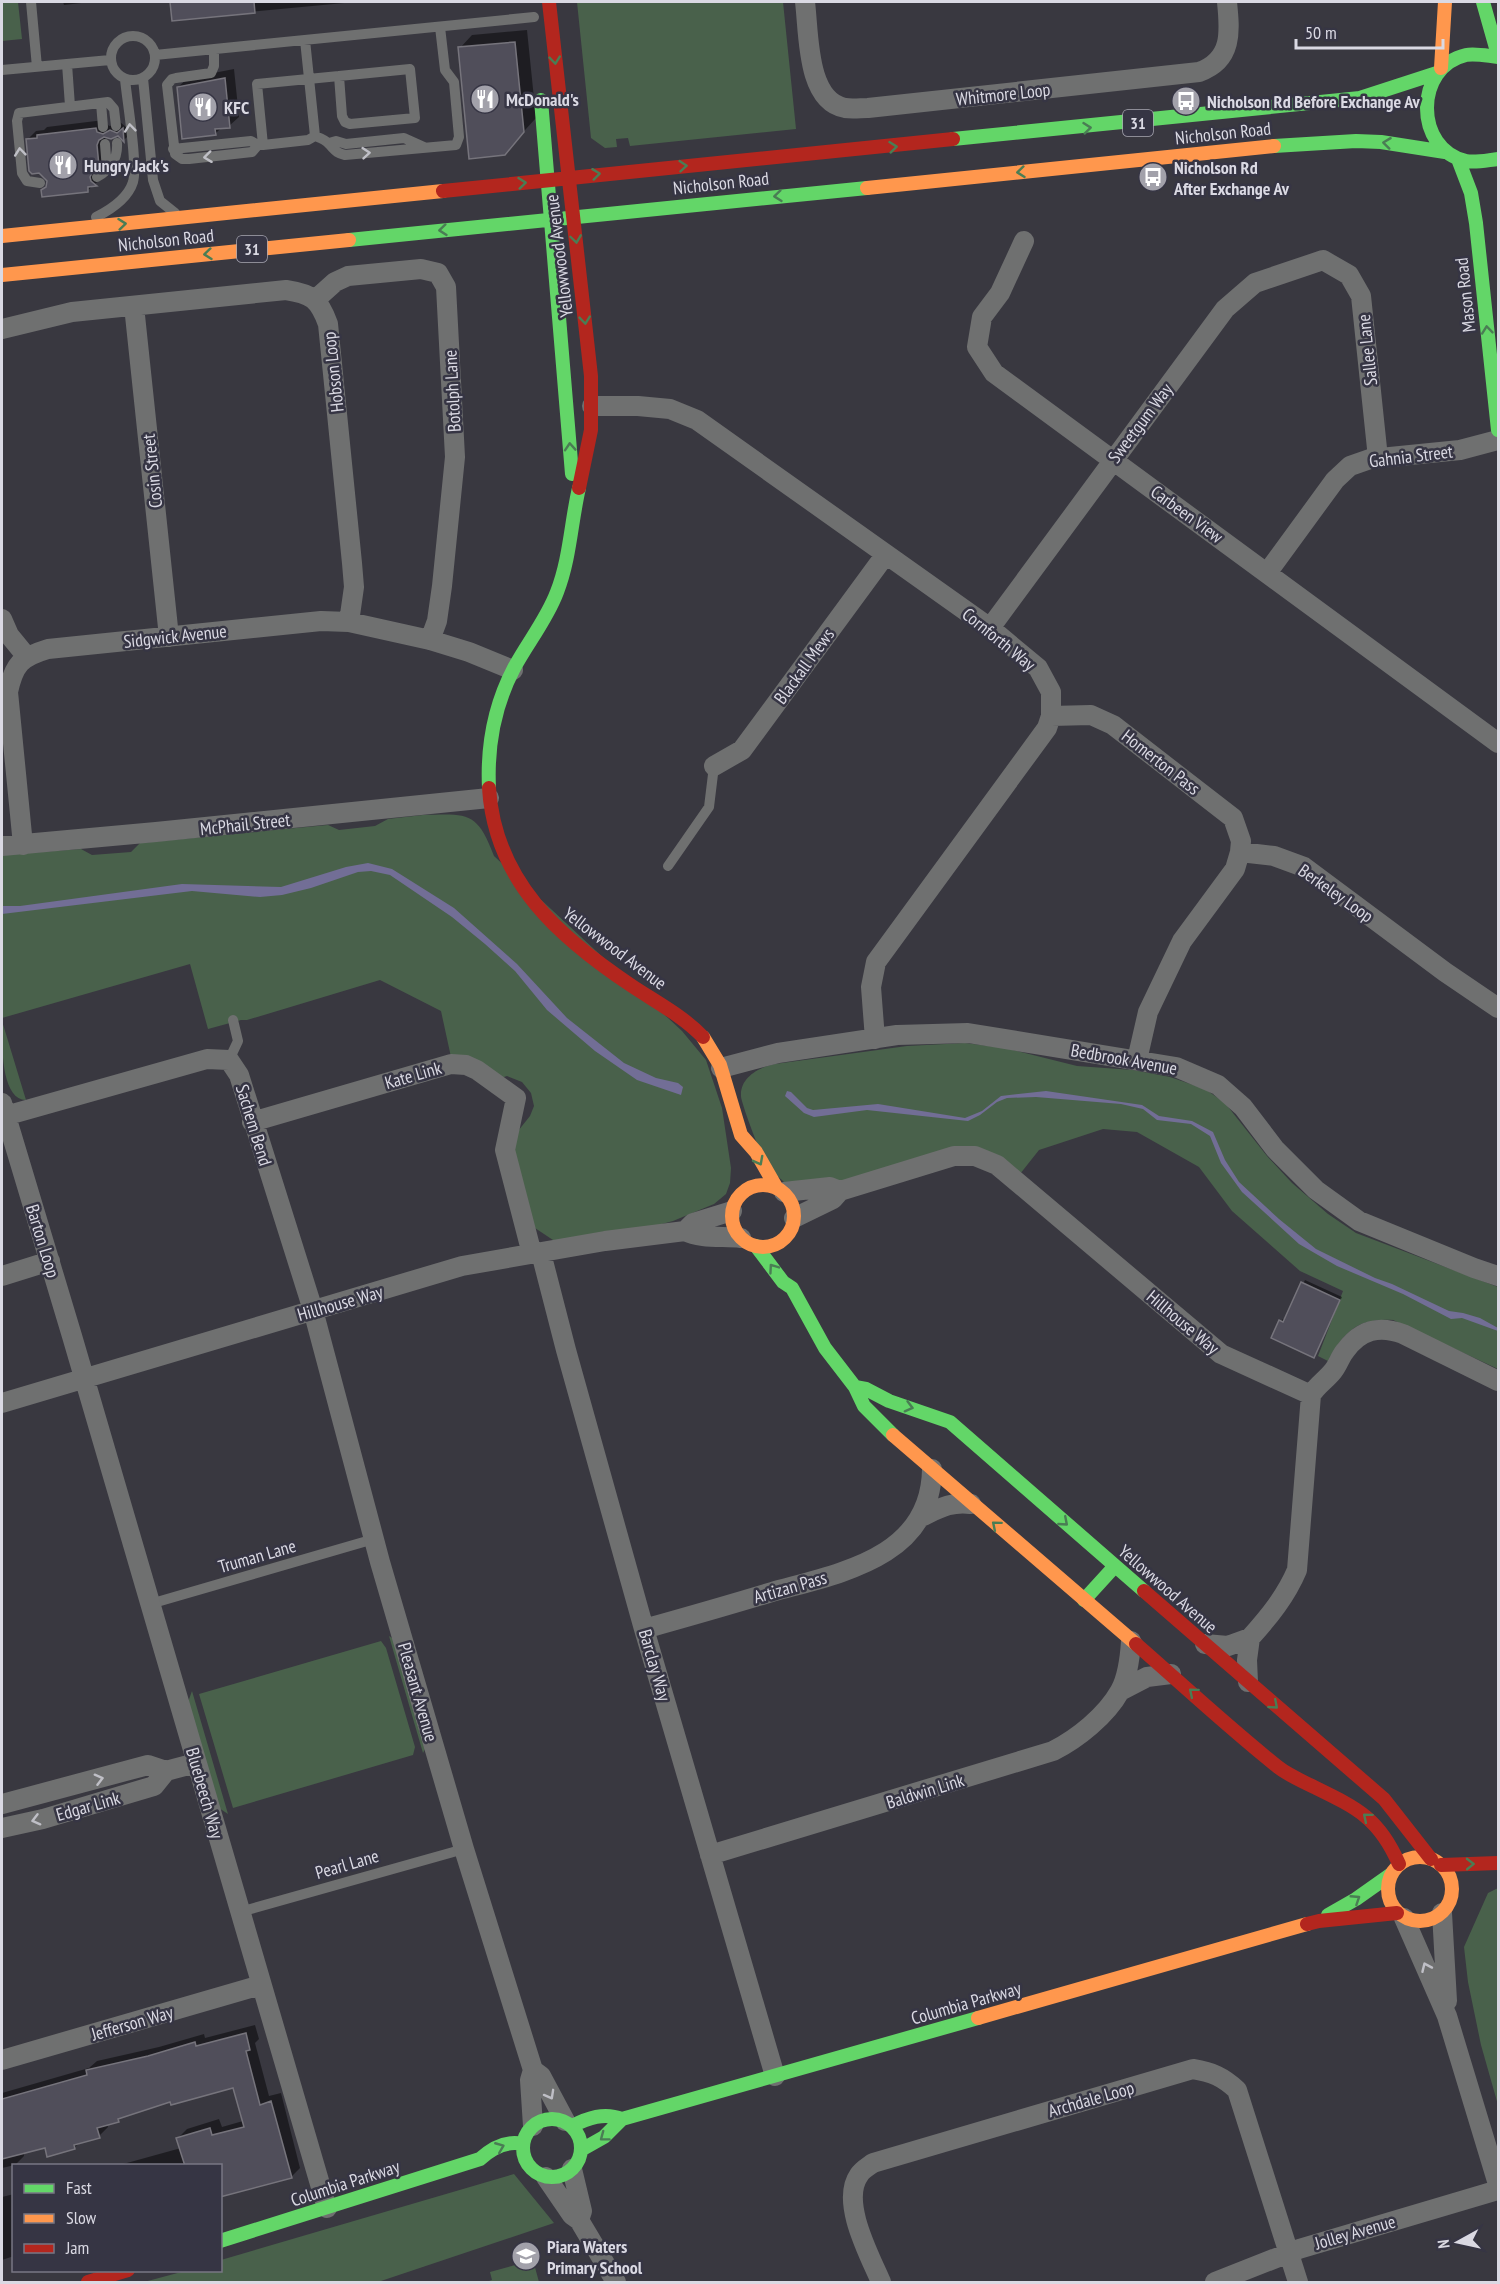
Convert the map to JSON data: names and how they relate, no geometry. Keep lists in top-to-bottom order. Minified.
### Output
{"streets":{"street":["Whitmore Loop","31","Nicholson Road","Yellowwood Avenue","Mason Road","Sallee Lane","Hobson Loop","Botolph Lane","Sweetgum Way","Gahnia Street","Cosin Street","Carbeen View","Sidgwick Avenue","Cornforth Way","Blackall Mews","Homerton Pass","McPhail Street","Berkeley Loop","Bedbrook Avenue","Kate Link","Sachem Bend","Barton Loop","Hillhouse Way","Artizan Pass","Barclay Way","Pleasant Avenue","Baldwin Link","Bluebeech Way","Edgar Link","Columbia Parkway","Jefferson Way","Archdale Loop","Jolley Avenue"],"lane":["Truman Lane","Pearl Lane"]},"crossings":[["Nicholson Road","Yellowwood Avenue"],["Nicholson Road","Mason Road"],["Yellowwood Avenue","Sidgwick Avenue"],["Yellowwood Avenue","Cornforth Way"],["Yellowwood Avenue","McPhail Street"],["Yellowwood Avenue","Bedbrook Avenue"],["Yellowwood Avenue","Hillhouse Way"],["Yellowwood Avenue","Columbia Parkway"],["Sallee Lane","Sweetgum Way"],["Sallee Lane","Gahnia Street"],["Hobson Loop","Botolph Lane"],["Hobson Loop","Sidgwick Avenue"],["Botolph Lane","Sidgwick Avenue"],["Sweetgum Way","Carbeen View"],["Sweetgum Way","Cornforth Way"],["Gahnia Street","Carbeen View"],["Cosin Street","Sidgwick Avenue"],["Cornforth Way","Blackall Mews"],["Cornforth Way","Homerton Pass"],["Homerton Pass","Berkeley Loop"],["Kate Link","Sachem Bend"],["Kate Link","Hillhouse Way"],["Kate Link","Barclay Way"],["Sachem Bend","Hillhouse Way"],["Sachem Bend","Pleasant Avenue"],["Barton Loop","Hillhouse Way"],["Barton Loop","Bluebeech Way"],["Hillhouse Way","Barclay Way"],["Hillhouse Way","Pleasant Avenue"],["Hillhouse Way","Bluebeech Way"],["Truman Lane","Pleasant Avenue"],["Truman Lane","Bluebeech Way"],["Artizan Pass","Barclay Way"],["Barclay Way","Baldwin Link"],["Barclay Way","Columbia Parkway"],["Pleasant Avenue","Pearl Lane"],["Pleasant Avenue","Columbia Parkway"],["Bluebeech Way","Edgar Link"],["Bluebeech Way","Pearl Lane"],["Bluebeech Way","Columbia Parkway"],["Bluebeech Way","Jefferson Way"],["Archdale Loop","Jolley Avenue"]],"one_way":["Mason Road"],"places":{"restaurant":["McDonald's","KFC","Hungry Jack's"],"bus stop":["Nicholson Rd Before Exchange Av","Nicholson Rd After Exchange Av"],"school or university":["Piara Waters Primary School"]},"legend":["Fast","Slow","Jam"],"scale_bar":"50 m","north":"left"}
